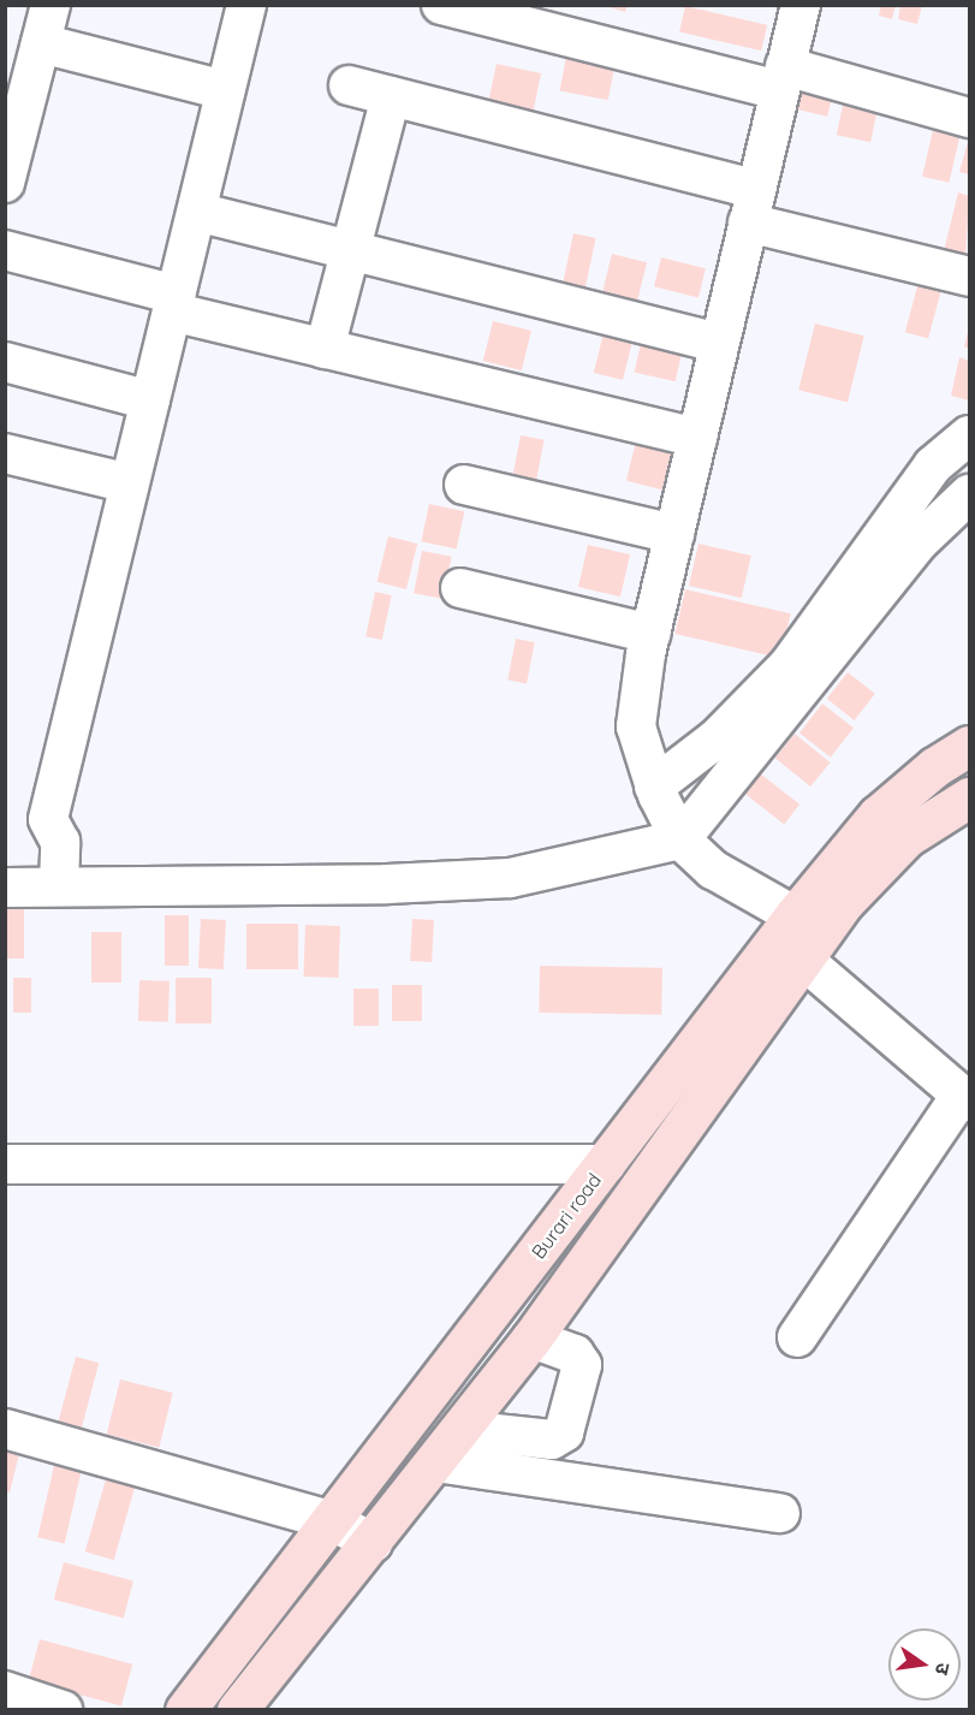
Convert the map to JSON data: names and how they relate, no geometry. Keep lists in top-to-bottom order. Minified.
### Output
{"streets":{"main road":["Burari road"]},"north":"right"}
